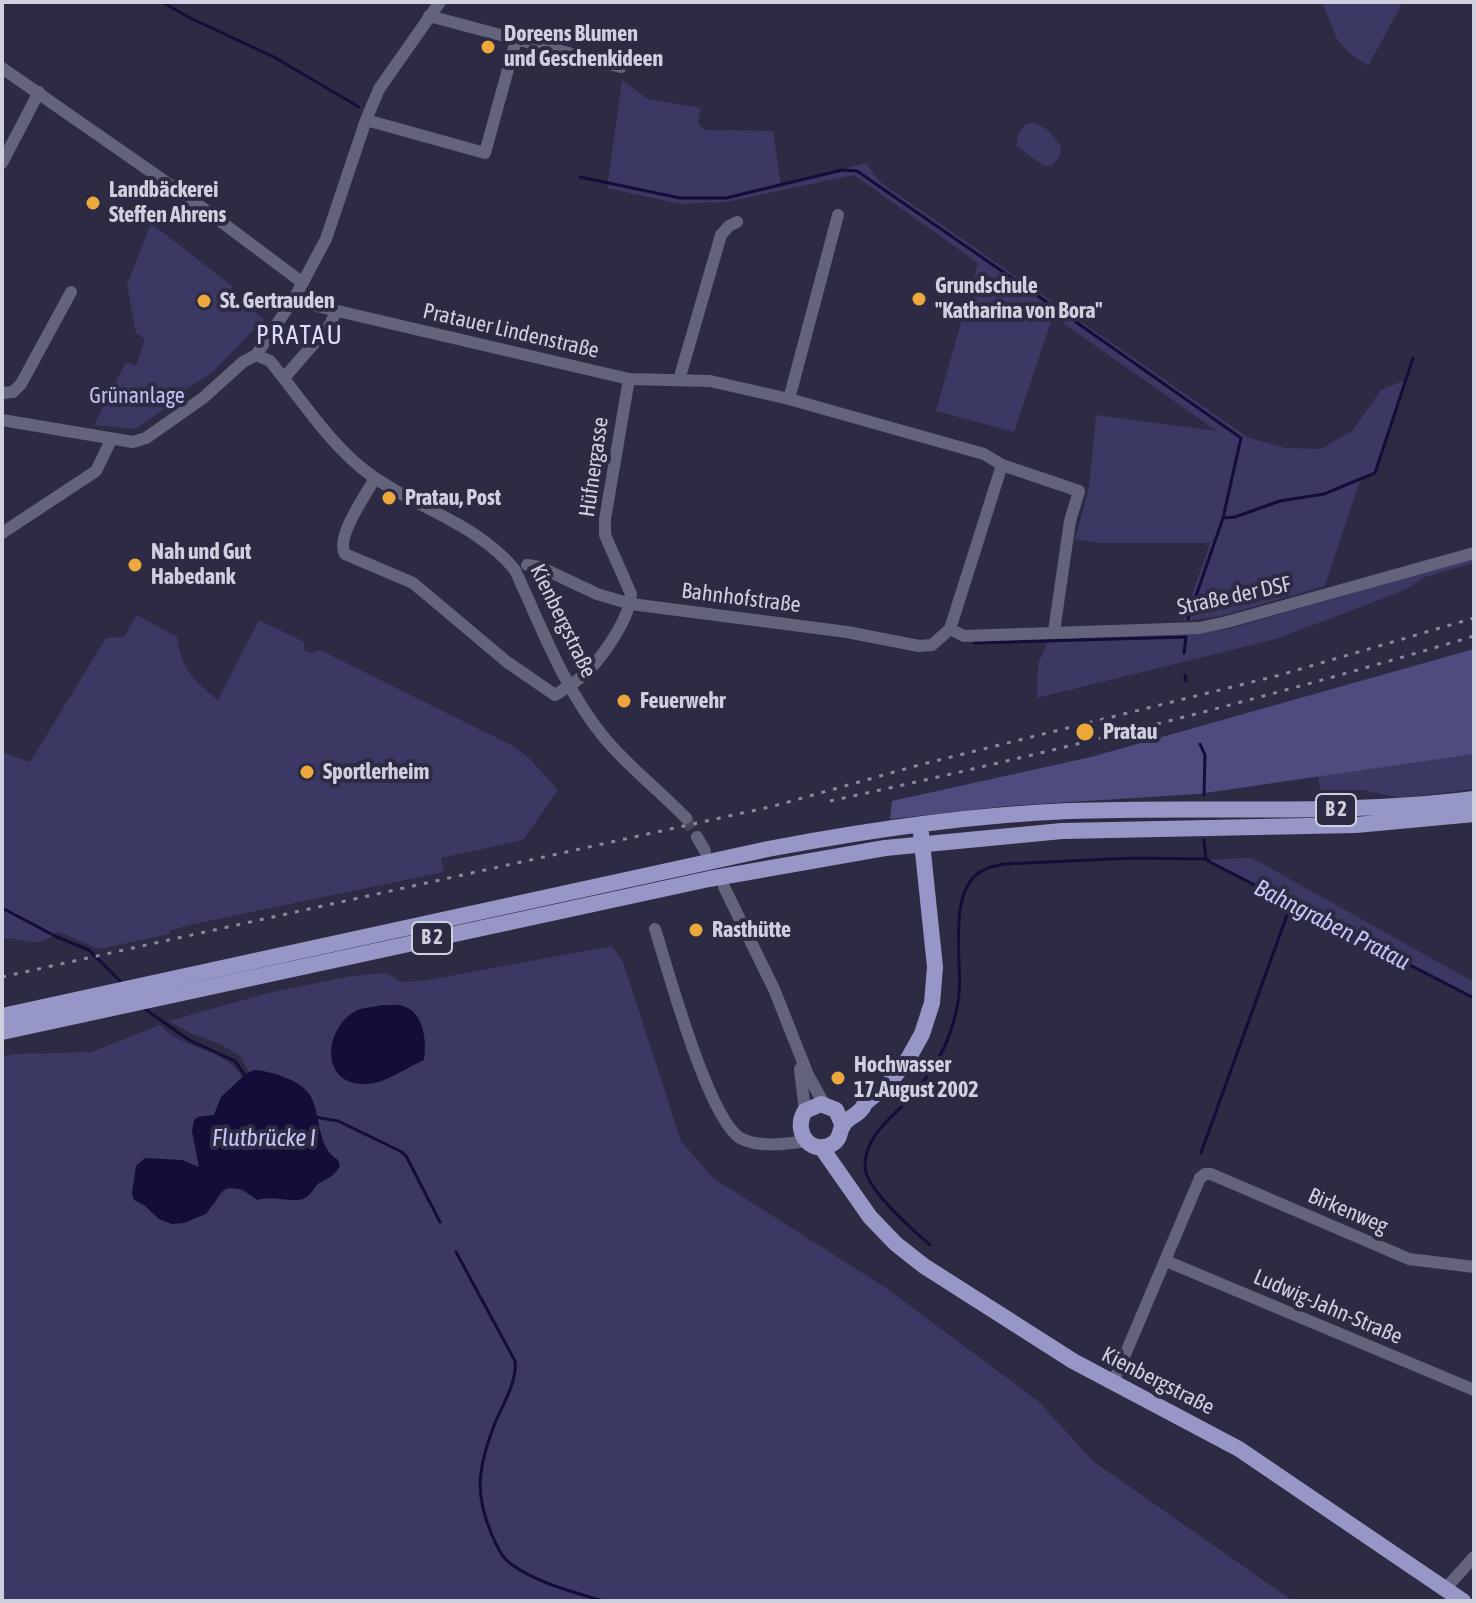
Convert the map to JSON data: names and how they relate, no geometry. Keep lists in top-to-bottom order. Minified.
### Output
{"streets":{"main road":["Kienbergstraße","B 2"],"street":["Pratauer Lindenstraße","Hüfnergasse","Straße der DSF","Bahnhofstraße","Birkenweg","Ludwig-Jahn-Straße"]},"crossings":[["Pratauer Lindenstraße","Hüfnergasse"],["Pratauer Lindenstraße","Straße der DSF"],["Hüfnergasse","Bahnhofstraße"],["Straße der DSF","Bahnhofstraße"],["Kienbergstraße","B 2"],["Birkenweg","Ludwig-Jahn-Straße"]],"districts":["PRATAU"],"water":["Bahngraben Pratau","Flutbrücke I"],"parks":["Grünanlage"],"places":["Doreens Blumen und Geschenkideen","Landbäckerei Steffen Ahrens","Grundschule \"Katharina von Bora\"","St. Gertrauden","Pratau, Post","Nah und Gut Habedank","Feuerwehr","Pratau","Sportlerheim","Rasthütte","Hochwasser 17.August 2002"]}
